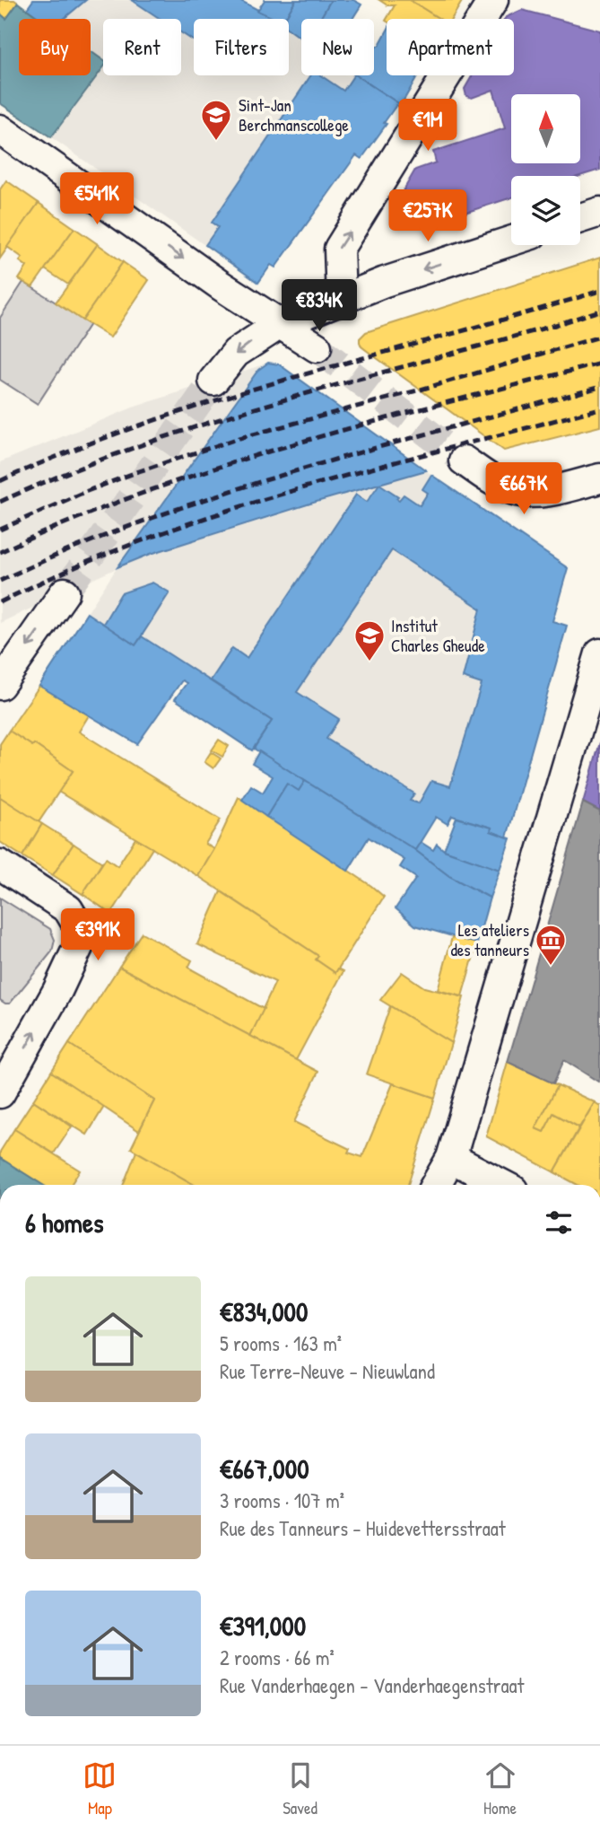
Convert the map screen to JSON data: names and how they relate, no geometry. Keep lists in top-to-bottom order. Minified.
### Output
{"places":{"school or university":["Sint-Jan Berchmanscollege","Institut Charles Gheude"],"museum":["Les ateliers des tanneurs"]},"north":"top","page":{"chip":["Buy","Rent","Filters","New","Apartment"],"price":["€1M","€541K","€257K","€834K","€667K","€391K"],"heading":"6 homes","list":[{"name":"€834,000","note":"5 rooms · 163 m² · Rue Terre-Neuve - Nieuwland"},{"name":"€667,000","note":"3 rooms · 107 m² · Rue des Tanneurs - Huidevettersstraat"},{"name":"€391,000","note":"2 rooms · 66 m² · Rue Vanderhaegen - Vanderhaegenstraat"}],"tabs":["Map","Saved","Home"]}}
